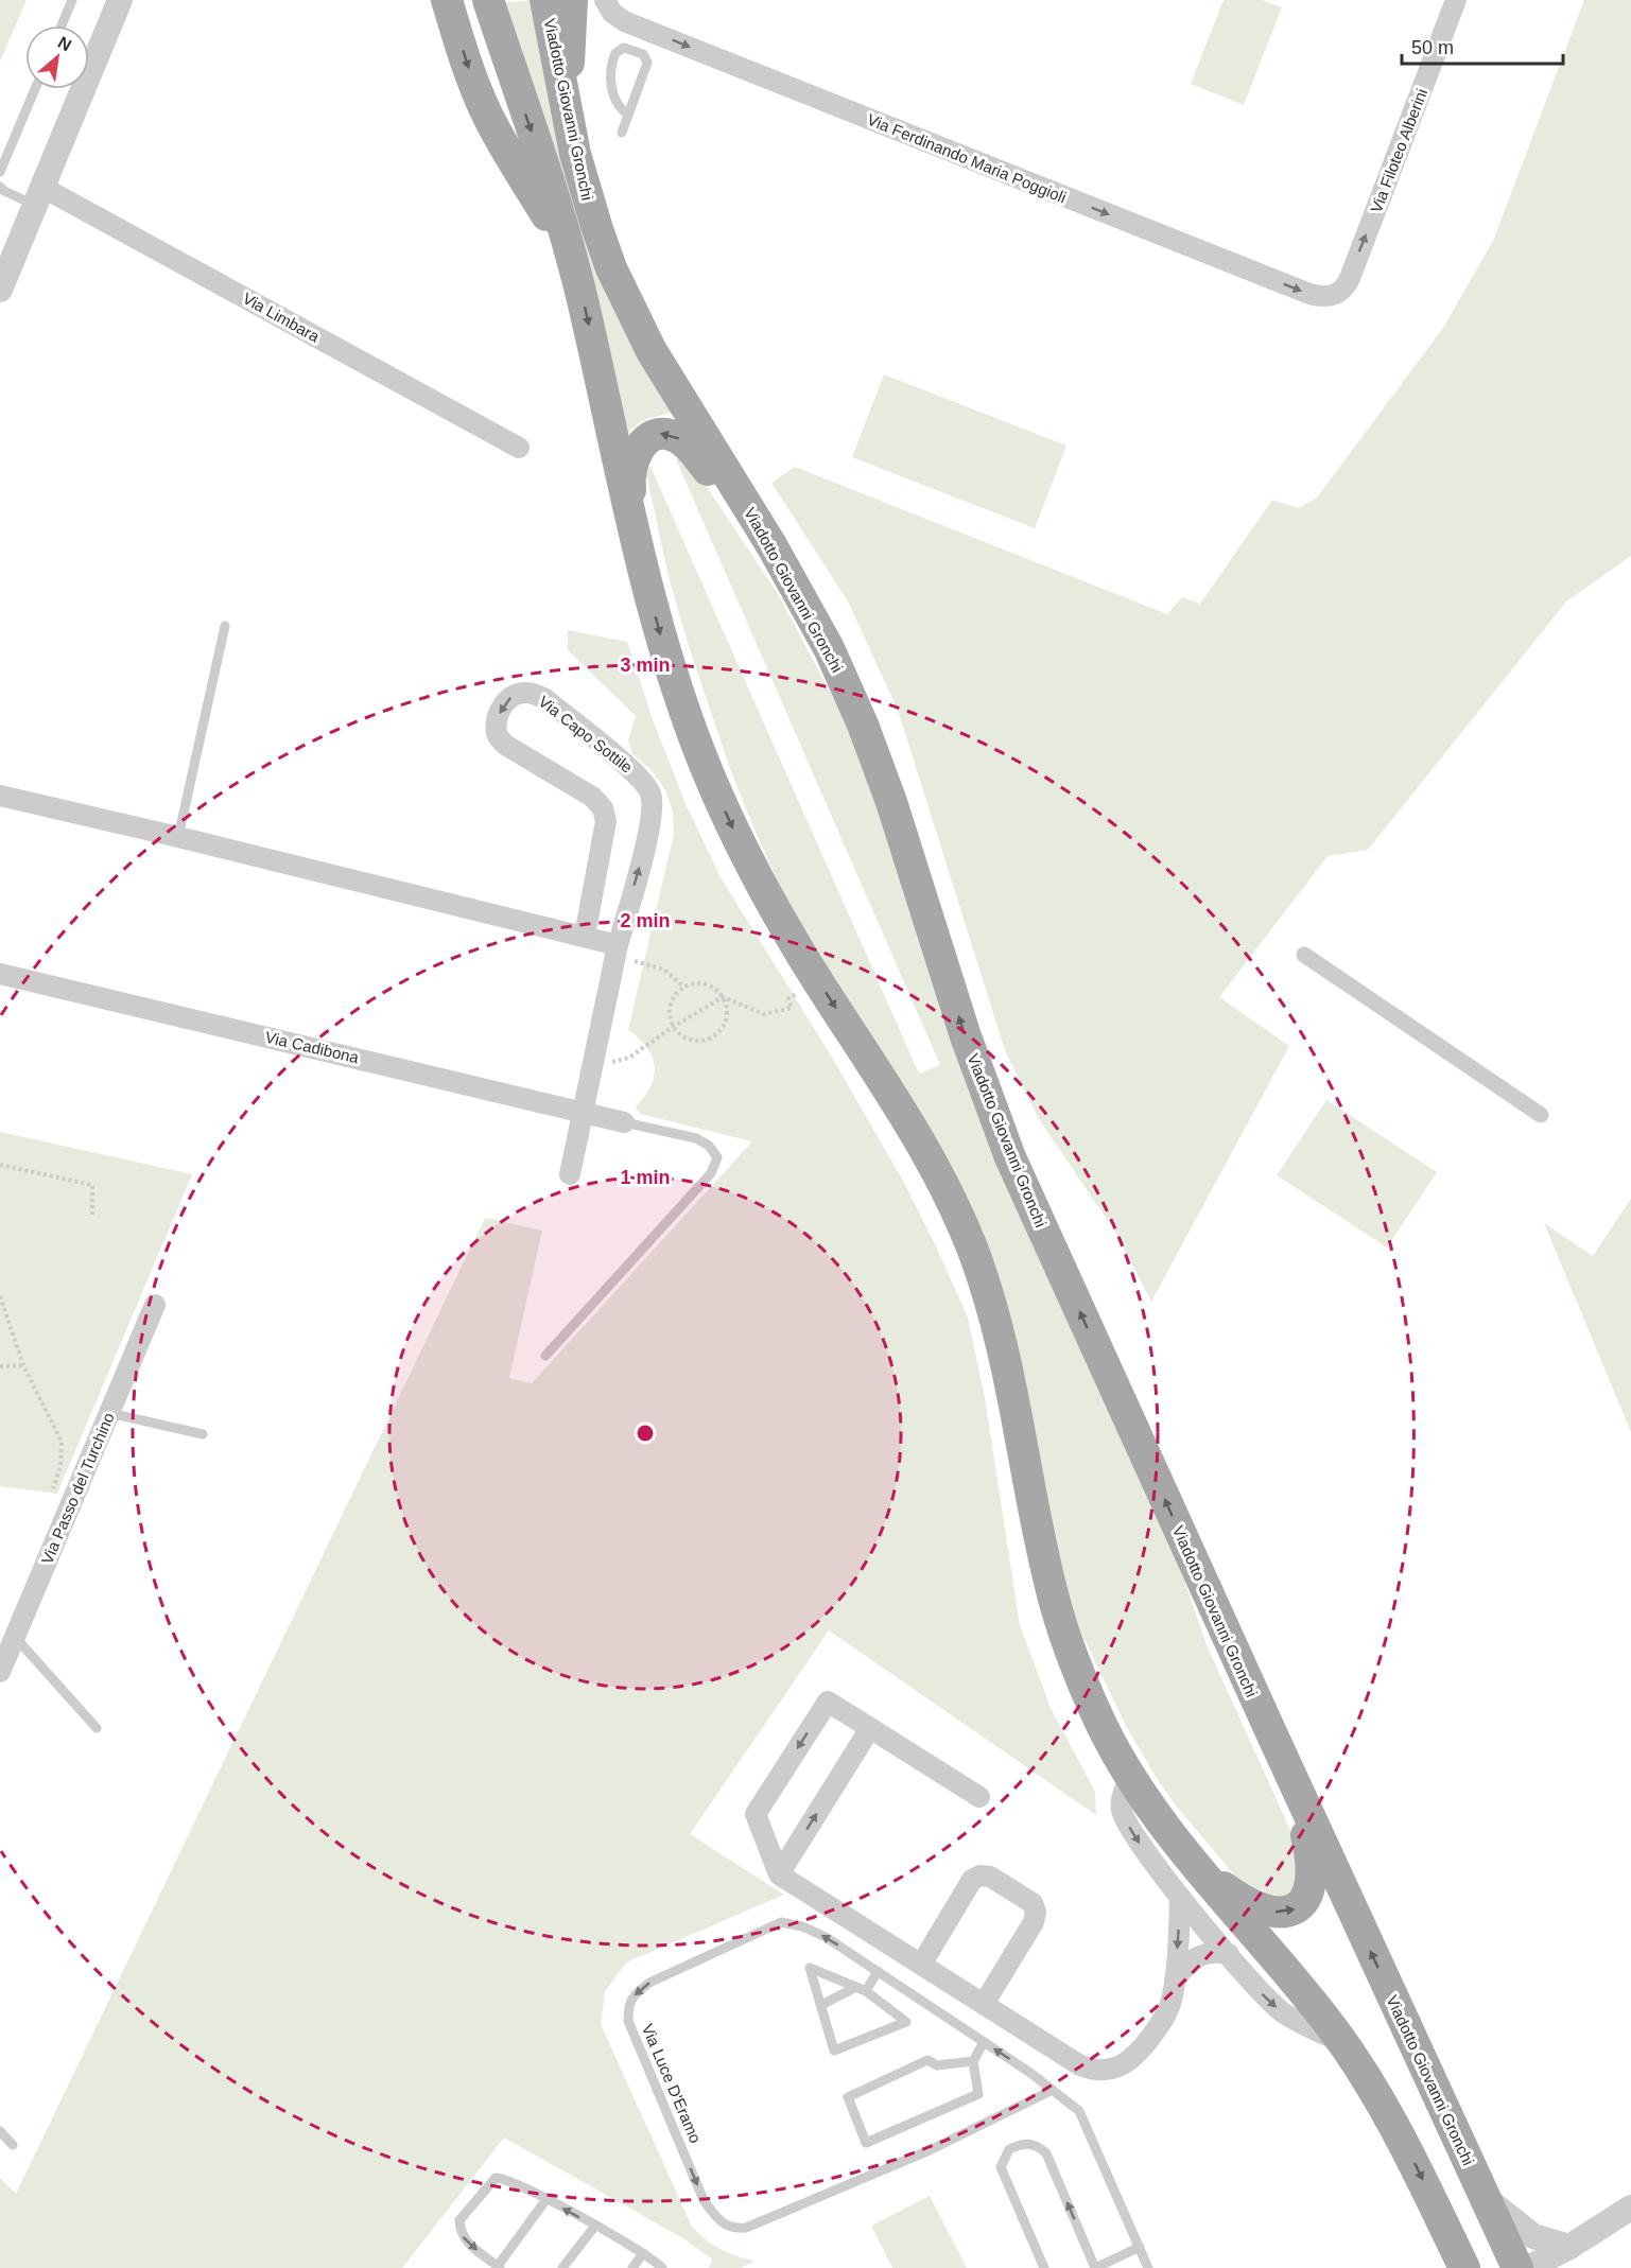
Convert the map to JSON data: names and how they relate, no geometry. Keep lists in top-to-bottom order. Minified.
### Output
{"streets":{"main road":["Viadotto Giovanni Gronchi"],"street":["Via Filoteo Alberini","Via Ferdinando Maria Poggioli","Via Limbara","Via Capo Sottile","Via Cadibona","Via Passo del Turchino"],"lane":["Via Luce D'Eramo"]},"crossings":[["Via Filoteo Alberini","Via Ferdinando Maria Poggioli"]],"one_way":["Via Filoteo Alberini","Via Ferdinando Maria Poggioli"],"scale_bar":"50 m","north":"top right","rings":["3 min","2 min","1 min"]}
